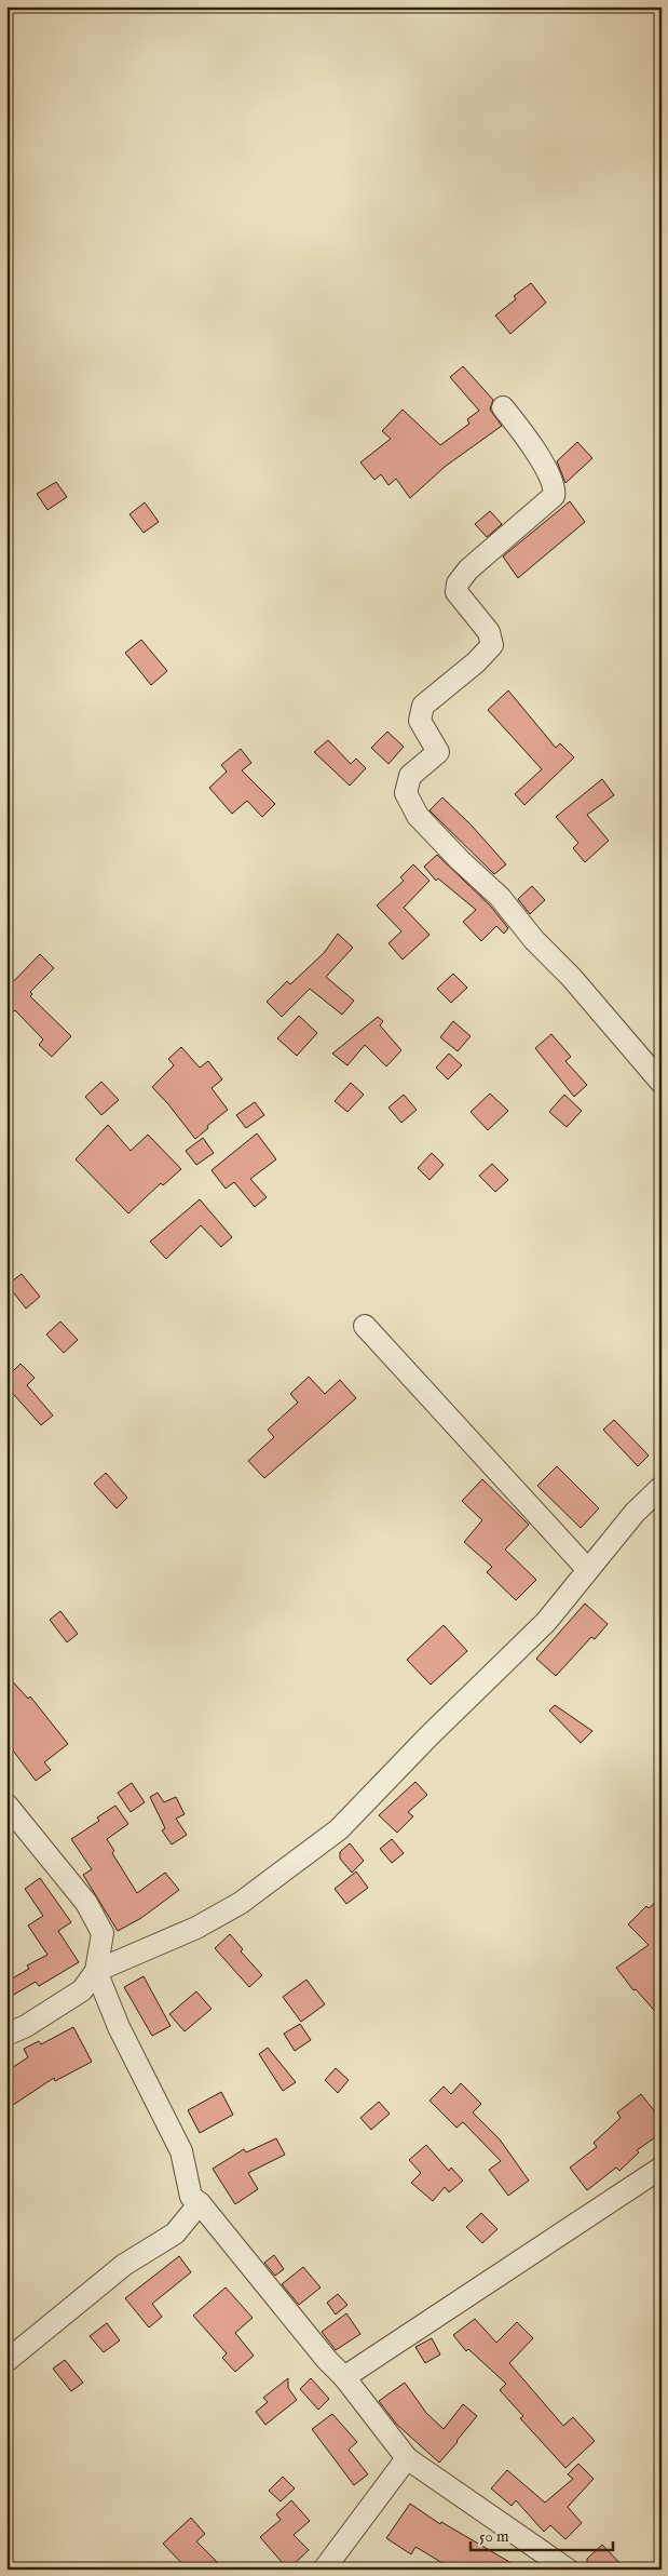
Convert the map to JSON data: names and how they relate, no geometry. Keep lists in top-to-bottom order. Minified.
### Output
{"scale_bar":"50 m"}
